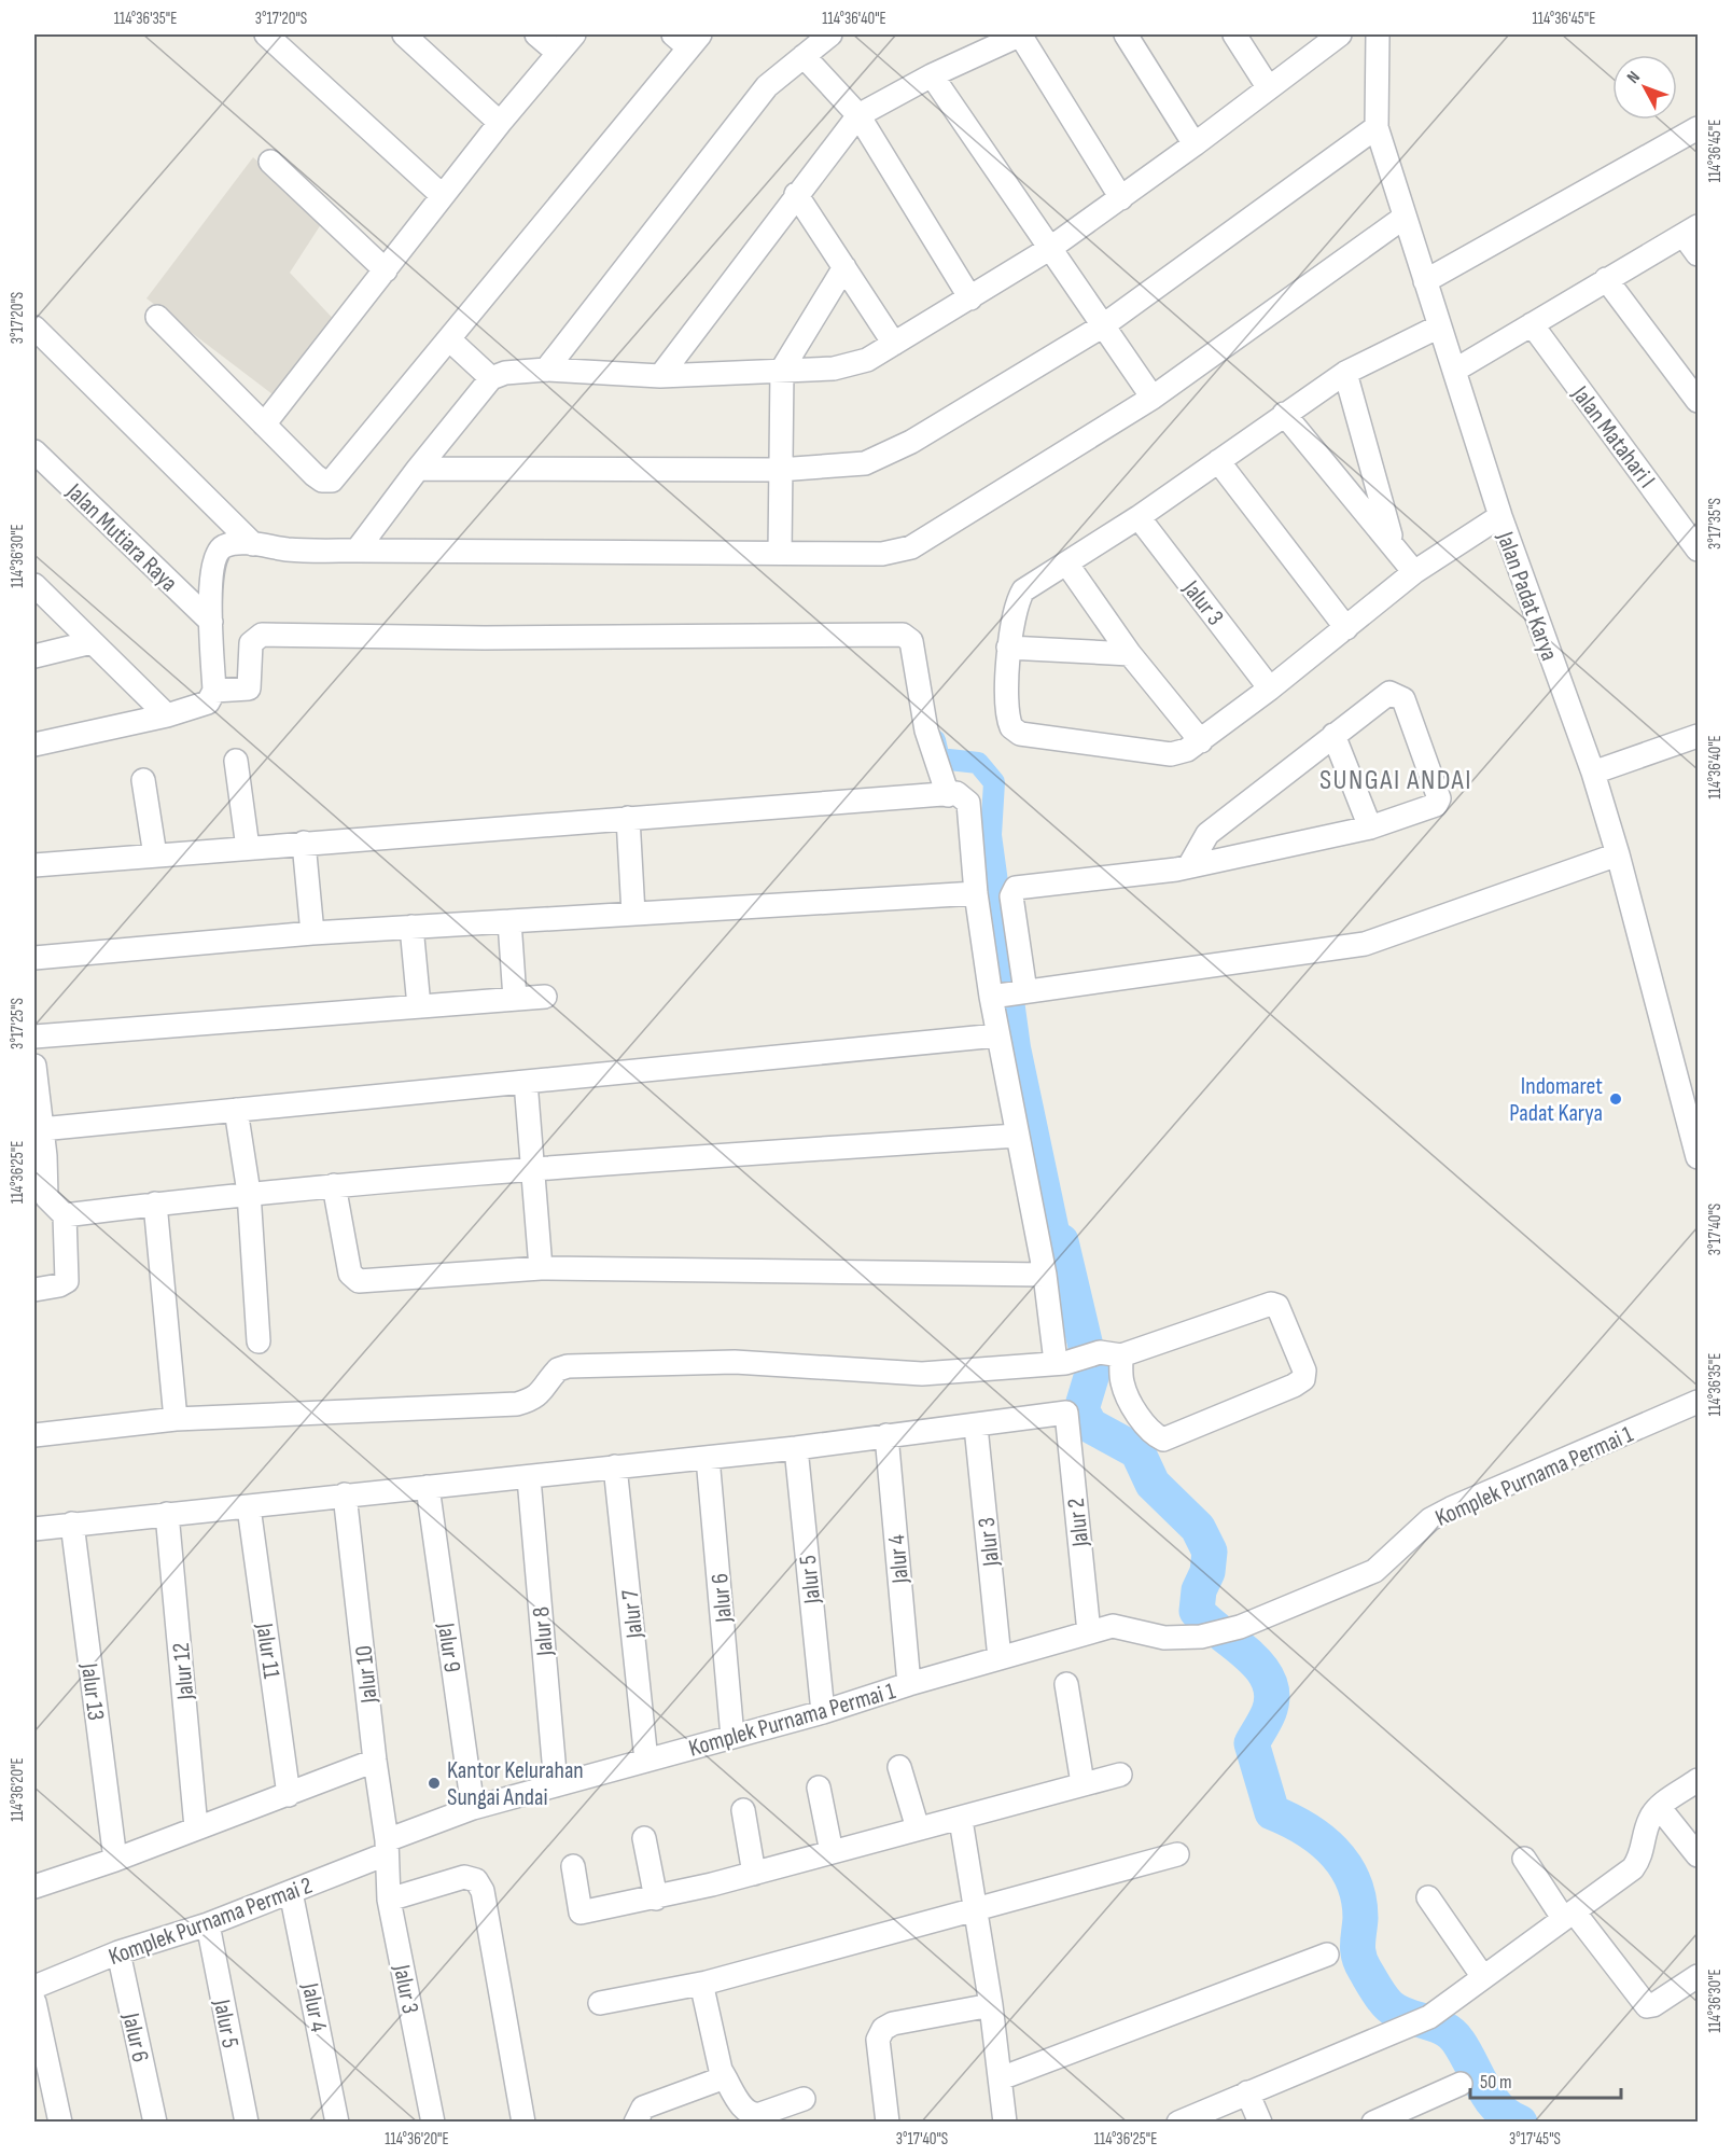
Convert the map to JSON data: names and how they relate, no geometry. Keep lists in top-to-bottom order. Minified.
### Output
{"streets":{"street":["Jalan Matahari I","Jalan Mutiara Raya","Jalan Padat Karya","Jalur 3","Komplek Purnama Permai 1","Jalur 2","Jalur 4","Jalur 5","Jalur 6","Jalur 7","Jalur 8","Jalur 9","Jalur 11","Jalur 12","Jalur 10","Jalur 13","Komplek Purnama Permai 2"]},"crossings":[["Jalur 3","Komplek Purnama Permai 1"],["Jalur 3","Jalur 2"],["Jalur 3","Jalur 10"],["Jalur 3","Komplek Purnama Permai 2"],["Komplek Purnama Permai 1","Jalur 2"],["Komplek Purnama Permai 1","Jalur 4"],["Komplek Purnama Permai 1","Jalur 5"],["Komplek Purnama Permai 1","Jalur 6"],["Komplek Purnama Permai 1","Jalur 7"],["Komplek Purnama Permai 1","Jalur 8"],["Komplek Purnama Permai 1","Jalur 9"],["Komplek Purnama Permai 1","Jalur 10"],["Komplek Purnama Permai 1","Komplek Purnama Permai 2"],["Jalur 4","Komplek Purnama Permai 2"],["Jalur 5","Komplek Purnama Permai 2"],["Jalur 6","Komplek Purnama Permai 2"],["Jalur 10","Komplek Purnama Permai 2"]],"districts":["SUNGAI ANDAI"],"places":["Indomaret Padat Karya","Kantor Kelurahan Sungai Andai"],"scale_bar":"50 m","north":"top left","coordinates":["114°36'35\"E","3°17'20\"S","114°36'40\"E","114°36'45\"E","3°17'35\"S","114°36'30\"E","3°17'25\"S","114°36'25\"E","3°17'40\"S","114°36'20\"E","3°17'45\"S"]}
